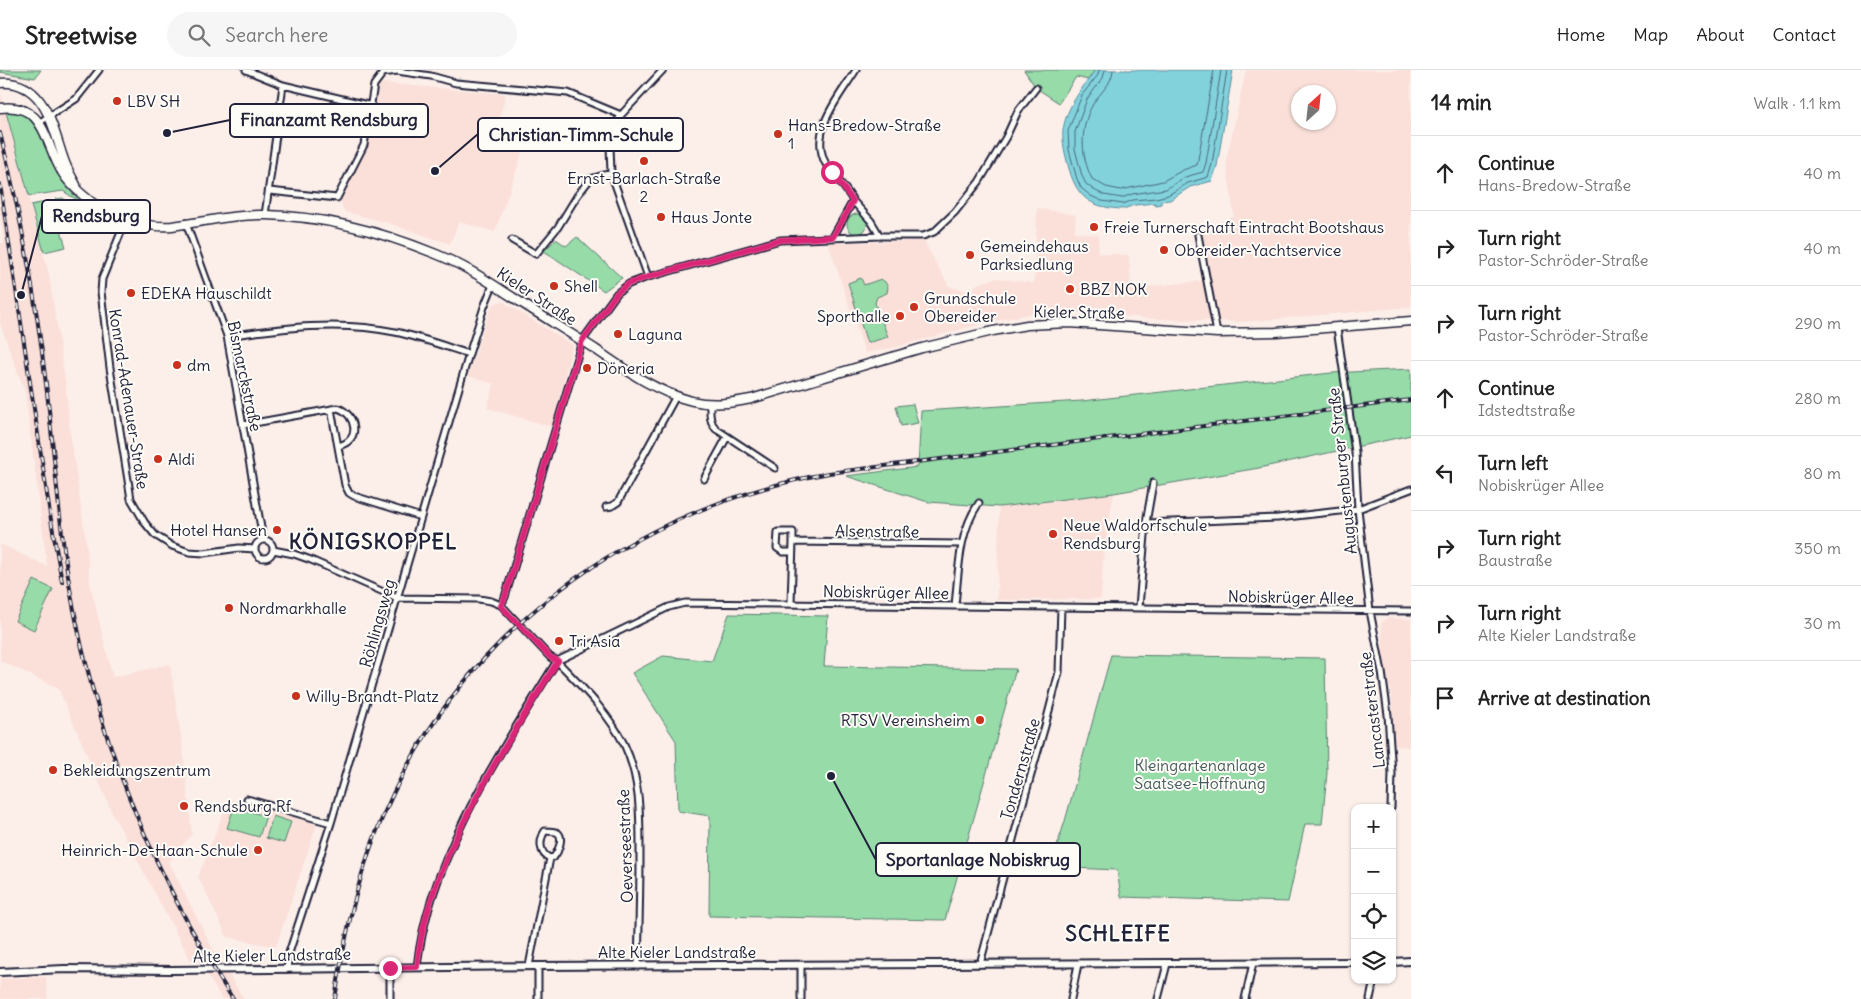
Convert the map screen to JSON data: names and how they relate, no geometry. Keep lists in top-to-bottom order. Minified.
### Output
{"streets":{"main road":["Kieler Straße"],"street":["Bismarckstraße","Konrad-Adenauer-Straße","Augustenburger Straße","Alsenstraße","Nobiskrüger Allee","Röhlingsweg","Lancasterstraße","Tondernstraße","Oeverseestraße","Alte Kieler Landstraße"]},"crossings":[["Kieler Straße","Bismarckstraße"],["Kieler Straße","Konrad-Adenauer-Straße"],["Kieler Straße","Augustenburger Straße"],["Kieler Straße","Röhlingsweg"],["Bismarckstraße","Konrad-Adenauer-Straße"],["Augustenburger Straße","Nobiskrüger Allee"],["Augustenburger Straße","Lancasterstraße"],["Nobiskrüger Allee","Lancasterstraße"],["Nobiskrüger Allee","Tondernstraße"],["Nobiskrüger Allee","Oeverseestraße"],["Röhlingsweg","Alte Kieler Landstraße"],["Tondernstraße","Alte Kieler Landstraße"],["Oeverseestraße","Alte Kieler Landstraße"]],"districts":["KÖNIGSKOPPEL","SCHLEIFE"],"parks":["Kleingartenanlage Saatsee-Hoffnung"],"places":["LBV SH","Finanzamt Rendsburg","Hans-Bredow-Straße 1","Ernst-Barlach-Straße 2","Christian-Timm-Schule","Haus Jonte","Freie Turnerschaft Eintracht Bootshaus","Obereider-Yachtservice","Gemeindehaus Parksiedlung","Shell","BBZ NOK","EDEKA Hauschildt","Rendsburg","Grundschule Obereider","Sporthalle","Laguna","dm","Döneria","Aldi","Hotel Hansen","Neue Waldorfschule Rendsburg","Nordmarkhalle","Tri Asia","Willy-Brandt-Platz","RTSV Vereinsheim","Bekleidungszentrum","Sportanlage Nobiskrug","Rendsburg Rf","Heinrich-De-Haan-Schule"],"north":"top right","page":{"header":"Streetwise","search":"Search here","nav":["Home","Map","About","Contact"],"heading":["14 min","Walk · 1.1 km"],"list":[["Continue","Hans-Bredow-Straße","40 m"],["Turn right","Pastor-Schröder-Straße","40 m"],["Turn right","Pastor-Schröder-Straße","290 m"],["Continue","Idstedtstraße","280 m"],["Turn left","Nobiskrüger Allee","80 m"],["Turn right","Baustraße","350 m"],["Turn right","Alte Kieler Landstraße","30 m"],"Arrive at destination"],"map_buttons":["+","−"]}}
